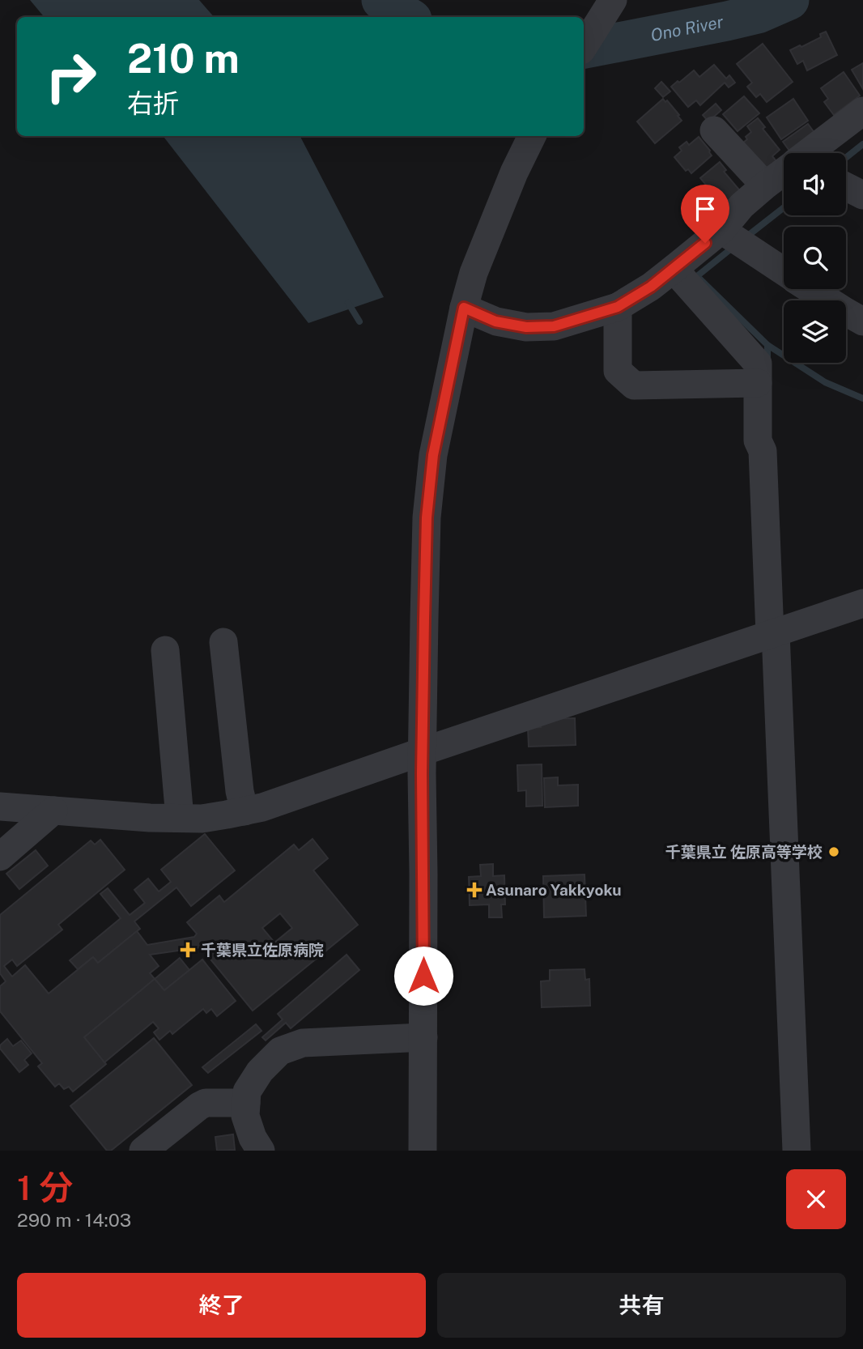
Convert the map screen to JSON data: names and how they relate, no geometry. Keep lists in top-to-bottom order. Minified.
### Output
{"water":["Ono River"],"places":{"other":["千葉県立 佐原高等学校"],"health":["Asunaro Yakkyoku","千葉県立佐原病院"]},"page":{"turn":["210 m","右折"],"heading":["1 分","290 m · 14:03"],"buttons":["終了","共有"]}}
